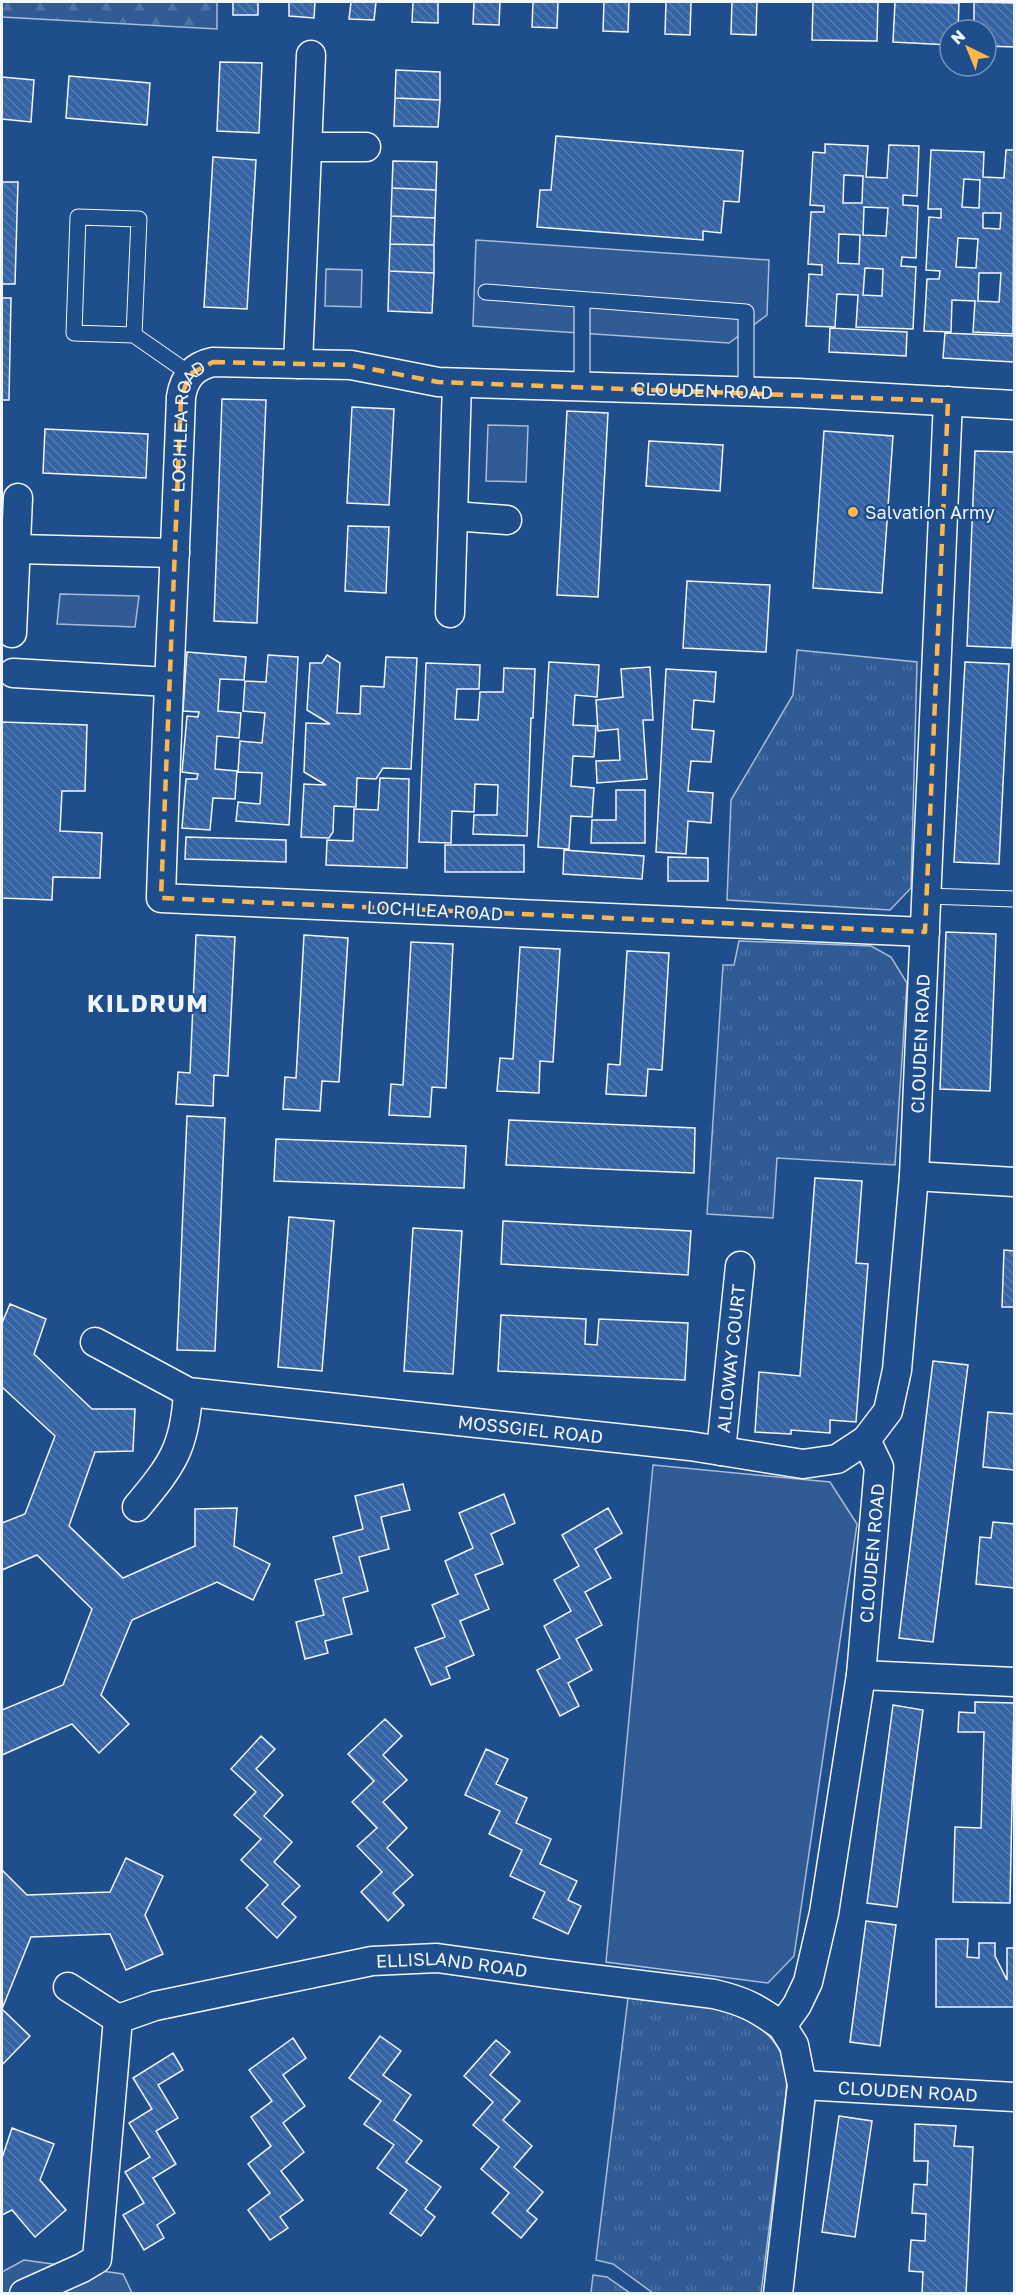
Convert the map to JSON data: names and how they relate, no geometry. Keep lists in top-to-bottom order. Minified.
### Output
{"streets":{"street":["CLOUDEN ROAD","LOCHLEA ROAD","ALLOWAY COURT","MOSSGIEL ROAD","ELLISLAND ROAD"]},"crossings":[["CLOUDEN ROAD","LOCHLEA ROAD"],["CLOUDEN ROAD","MOSSGIEL ROAD"],["CLOUDEN ROAD","ELLISLAND ROAD"],["ALLOWAY COURT","MOSSGIEL ROAD"]],"districts":["KILDRUM"],"places":["Salvation Army"],"north":"top left"}
